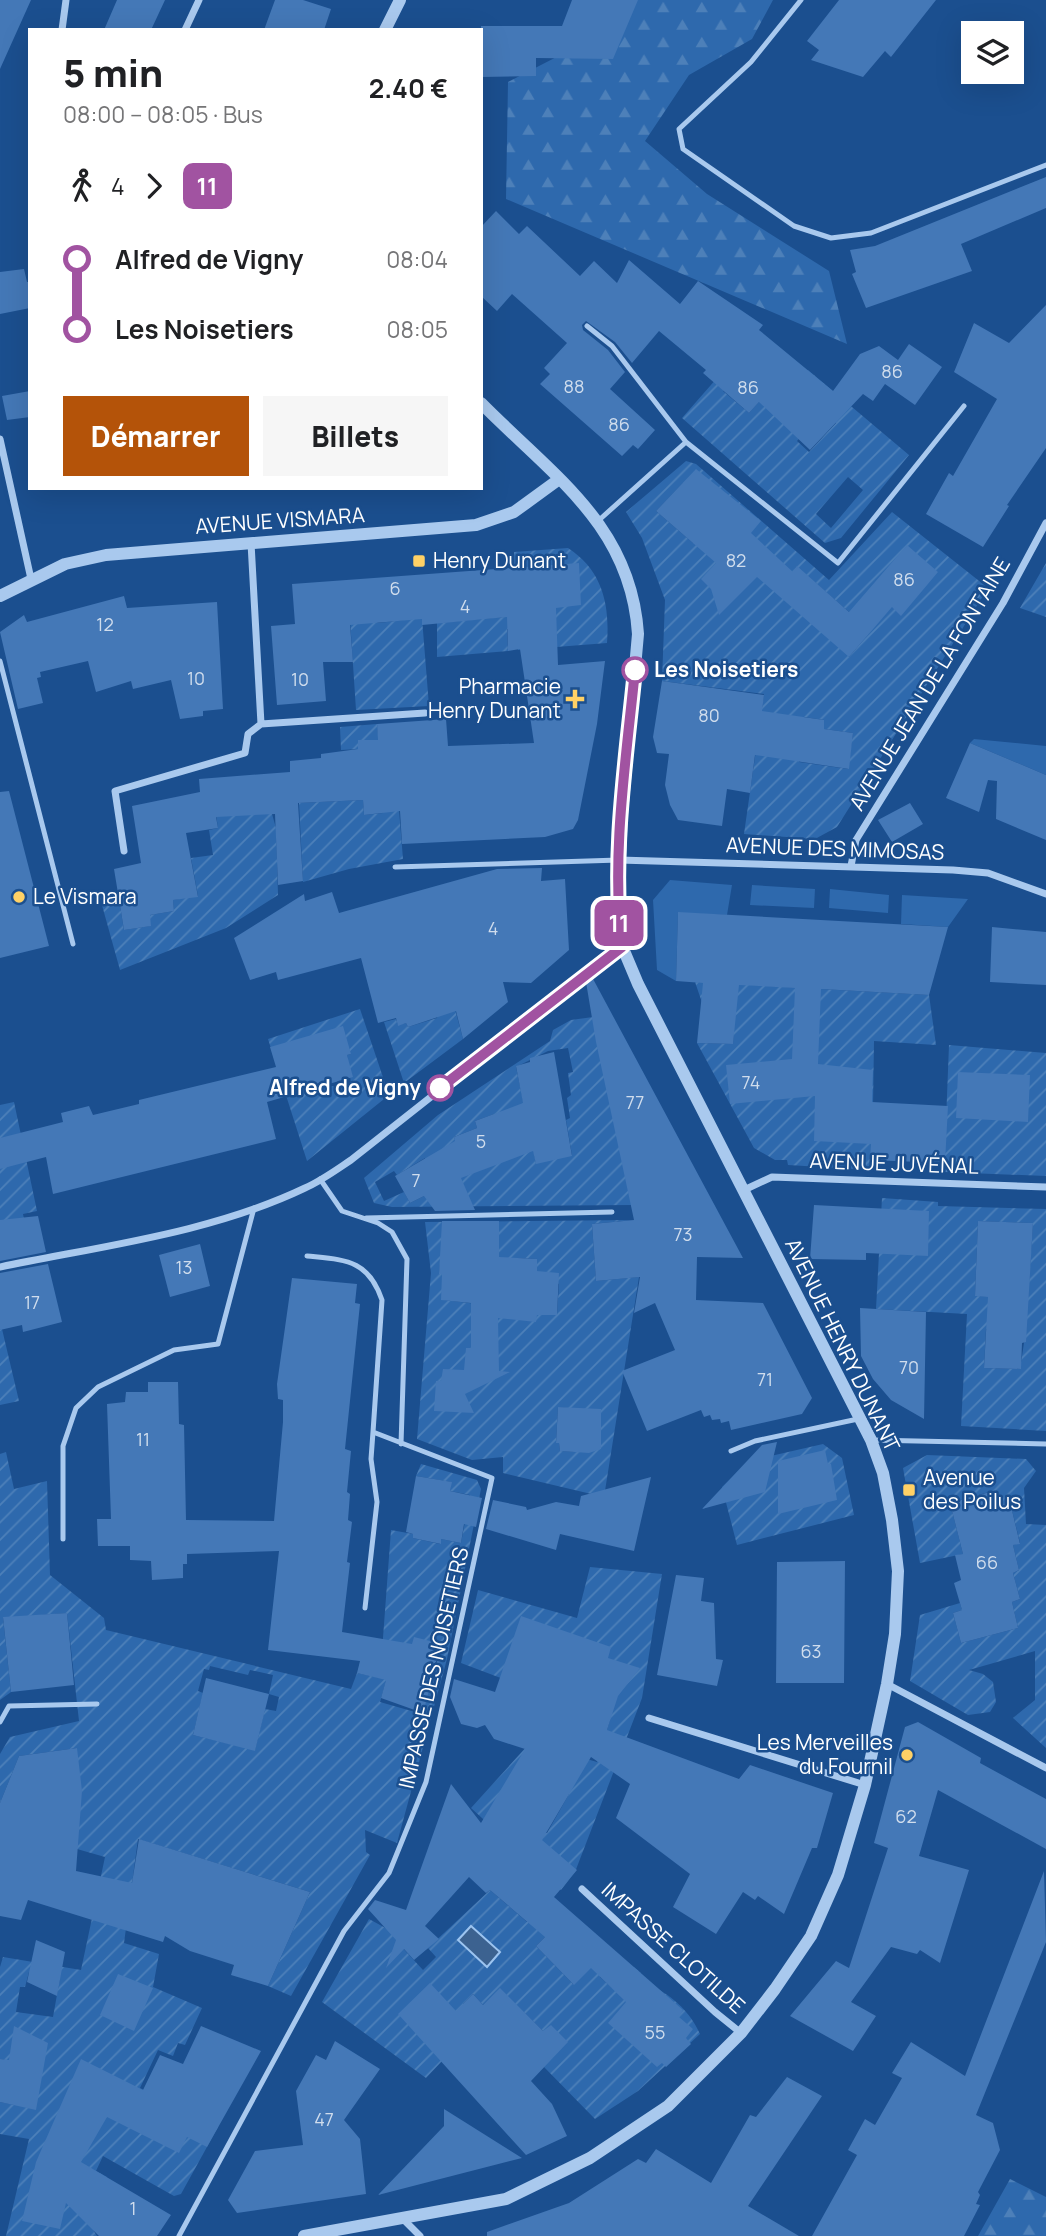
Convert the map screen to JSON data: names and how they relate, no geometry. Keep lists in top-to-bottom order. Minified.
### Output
{"streets":{"street":["AVENUE VISMARA","AVENUE JEAN DE LA FONTAINE","AVENUE DES MIMOSAS","AVENUE JUVÉNAL","AVENUE HENRY DUNANT","IMPASSE CLOTILDE"],"lane":["IMPASSE DES NOISETIERS"]},"crossings":[["AVENUE VISMARA","AVENUE HENRY DUNANT"],["AVENUE JEAN DE LA FONTAINE","AVENUE DES MIMOSAS"],["AVENUE DES MIMOSAS","AVENUE HENRY DUNANT"],["AVENUE JUVÉNAL","AVENUE HENRY DUNANT"],["AVENUE HENRY DUNANT","IMPASSE CLOTILDE"]],"places":{"transit":["Henry Dunant","Avenue des Poilus"],"other":["Les Noisetiers","Le Vismara","Alfred de Vigny","Les Merveilles du Fournil"],"health":["Pharmacie Henry Dunant"]},"lines":["bus line 11"],"house_numbers":["86","88","86","86","82","86","6","4","12","10","10","80","4","74","77","5","7","73","13","17","70","71","11","66","63","62","55","47","1"],"page":{"on_map":"11","heading":["5 min","08:00 – 08:05 · Bus","2.40 €"],"legs":["4","11"],"list":[{"name":"Alfred de Vigny","value":"08:04"},{"name":"Les Noisetiers","value":"08:05"}],"buttons":["Démarrer","Billets"]}}
